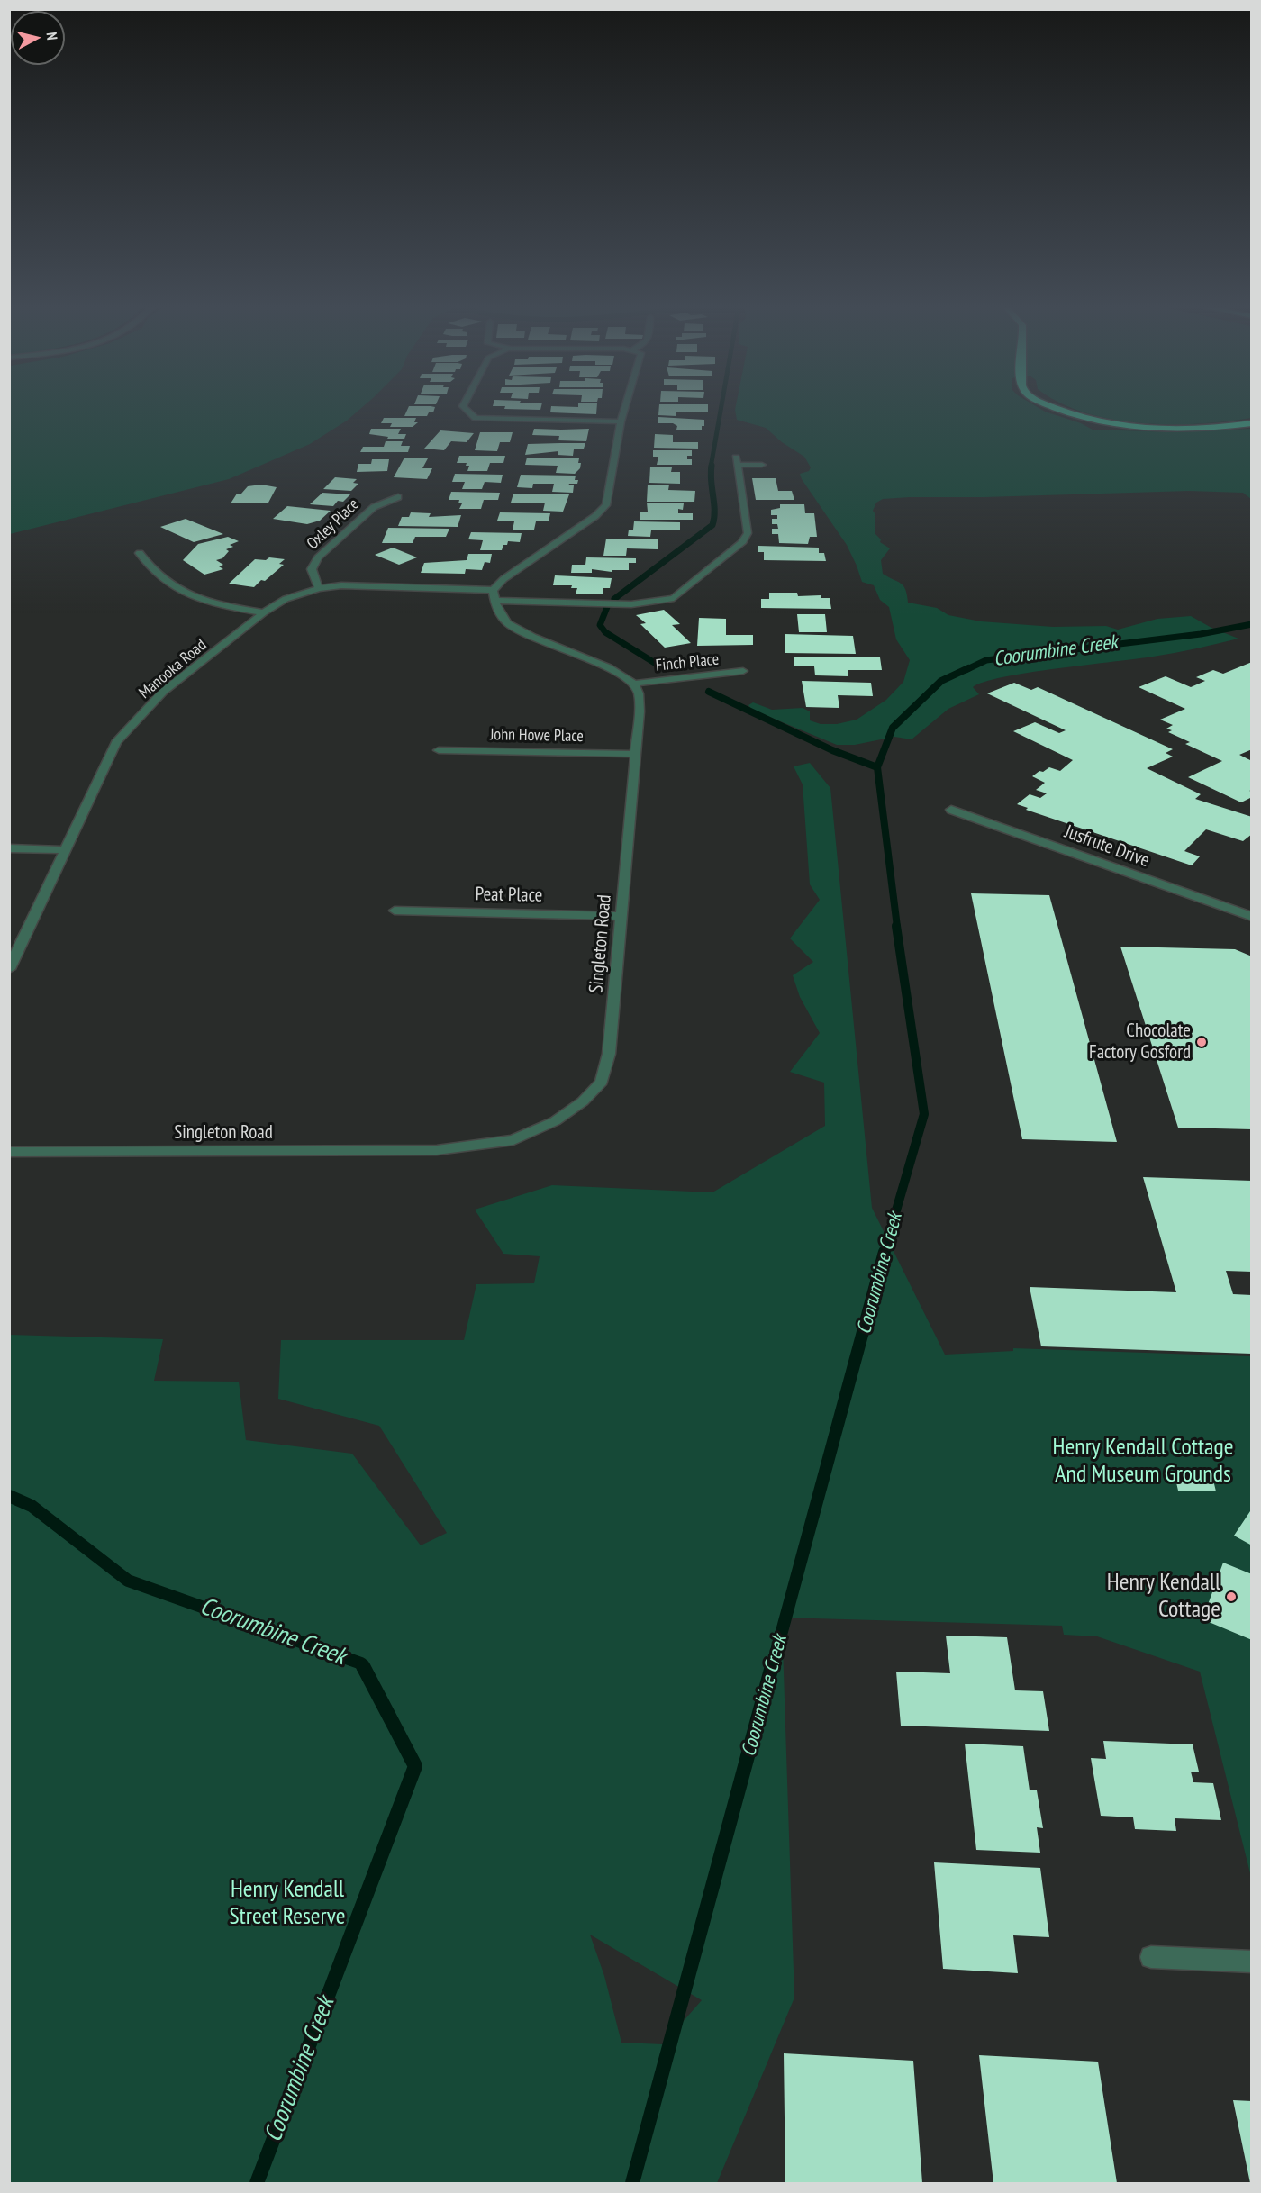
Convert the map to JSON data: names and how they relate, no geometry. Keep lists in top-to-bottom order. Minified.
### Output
{"streets":{"street":["Oxley Place","Finch Place","Manooka Road","John Howe Place","Jusfrute Drive","Peat Place","Singleton Road"]},"crossings":[["Oxley Place","Manooka Road"],["Finch Place","Singleton Road"],["John Howe Place","Singleton Road"],["Peat Place","Singleton Road"]],"water":["Coorumbine Creek"],"parks":["Henry Kendall Cottage And Museum Grounds","Henry Kendall Street Reserve"],"places":["Chocolate Factory Gosford","Henry Kendall Cottage"],"north":"right"}
